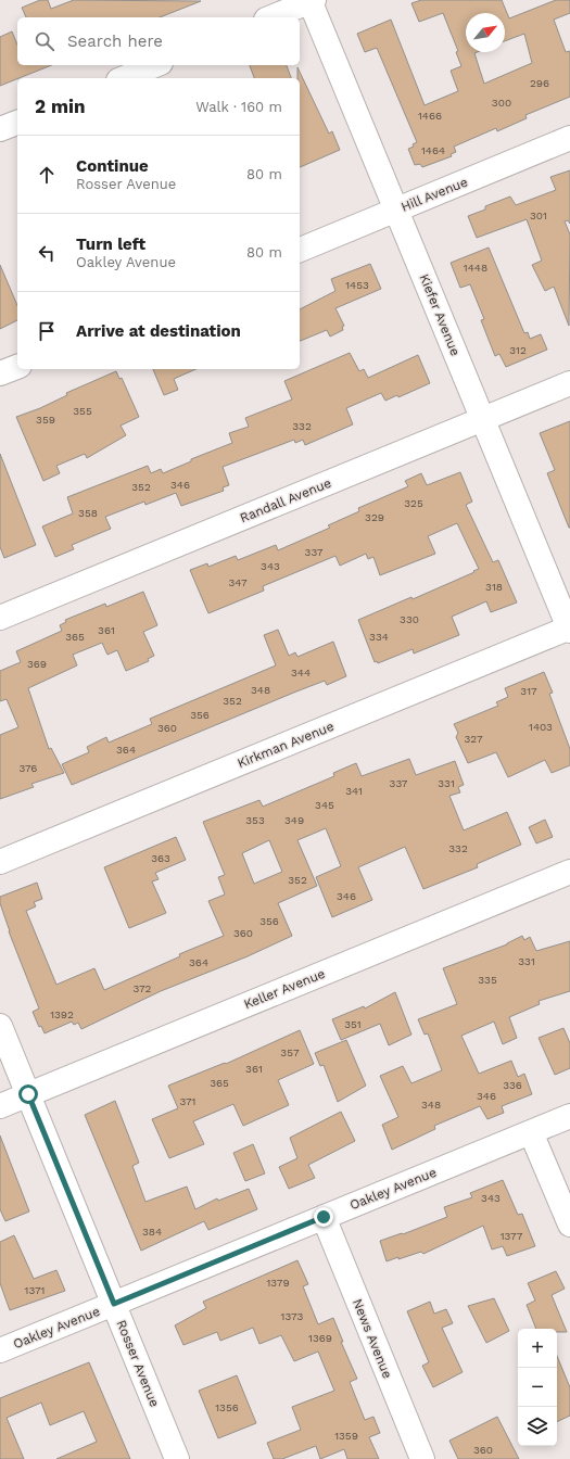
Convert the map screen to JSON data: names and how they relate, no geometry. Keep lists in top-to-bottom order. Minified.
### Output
{"streets":{"street":["Hill Avenue","Kiefer Avenue","Randall Avenue","Kirkman Avenue","Keller Avenue","Oakley Avenue","News Avenue","Rosser Avenue"]},"crossings":[["Hill Avenue","Kiefer Avenue"],["Kiefer Avenue","Randall Avenue"],["Kiefer Avenue","Kirkman Avenue"],["Keller Avenue","Rosser Avenue"],["Oakley Avenue","News Avenue"],["Oakley Avenue","Rosser Avenue"]],"house_numbers":["296","300","1466","1464","301","1448","1453","312","355","359","332","346","352","325","358","329","337","343","347","318","330","361","365","334","369","344","348","317","352","356","1403","360","327","364","376","337","331","341","345","353","349","332","363","352","346","356","360","331","364","335","372","1392","351","357","361","365","336","346","371","348","343","384","1377","1379","1371","1373","1369","1356","1359","360"],"north":"top right","page":{"search":"Search here","heading":["2 min","Walk · 160 m"],"list":[["Continue","Rosser Avenue","80 m"],["Turn left","Oakley Avenue","80 m"],"Arrive at destination"],"map_buttons":["+","−"]}}
